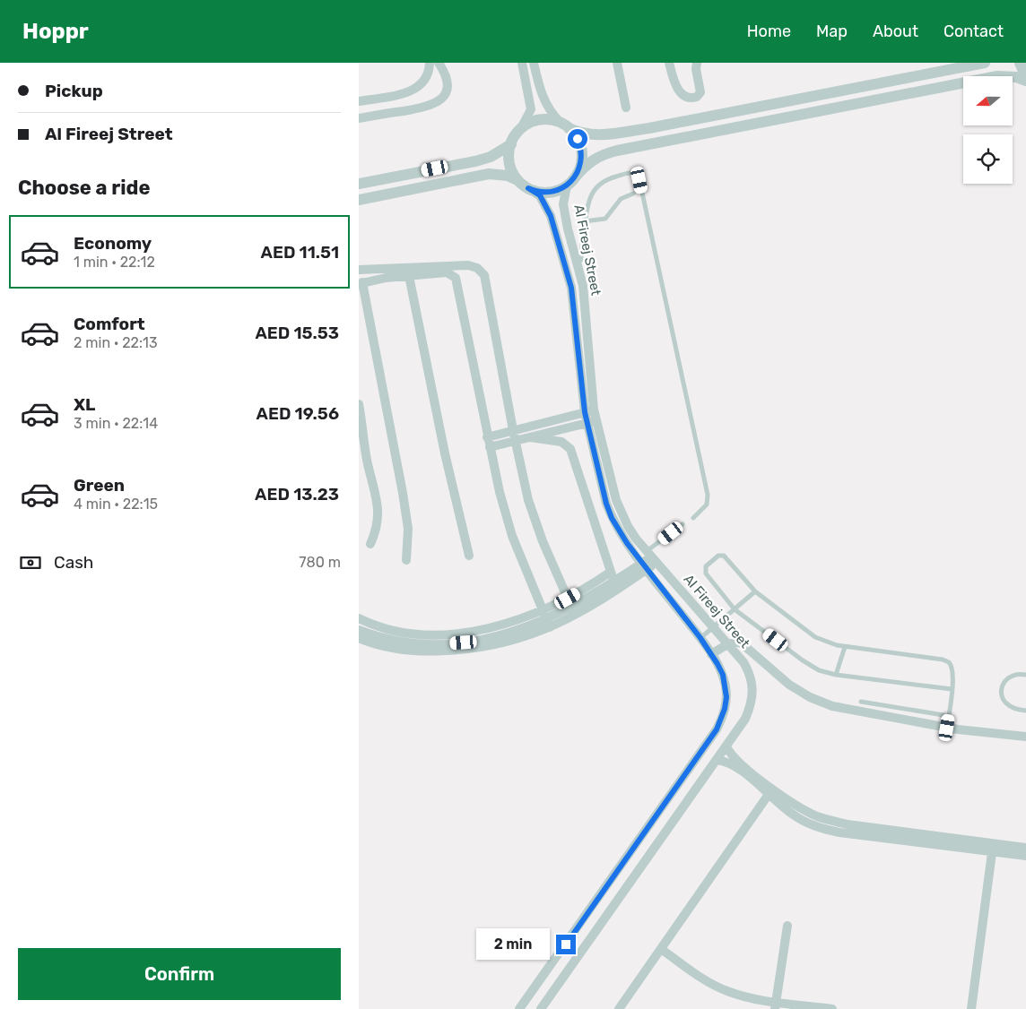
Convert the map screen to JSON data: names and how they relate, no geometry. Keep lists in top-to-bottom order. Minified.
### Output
{"streets":{"street":["Al Fireej Street"]},"north":"left","page":{"header":"Hoppr","nav":["Home","Map","About","Contact"],"banner":["Pickup","Al Fireej Street"],"heading":"Choose a ride","list":[{"name":"Economy","note":"1 min · 22:12","value":"AED 11.51"},{"name":"Comfort","note":"2 min · 22:13","value":"AED 15.53"},{"name":"XL","note":"3 min · 22:14","value":"AED 19.56"},{"name":"Green","note":"4 min · 22:15","value":"AED 13.23"}],"pay":["Cash","780 m"],"bubble":"2 min","buttons":"Confirm"}}
